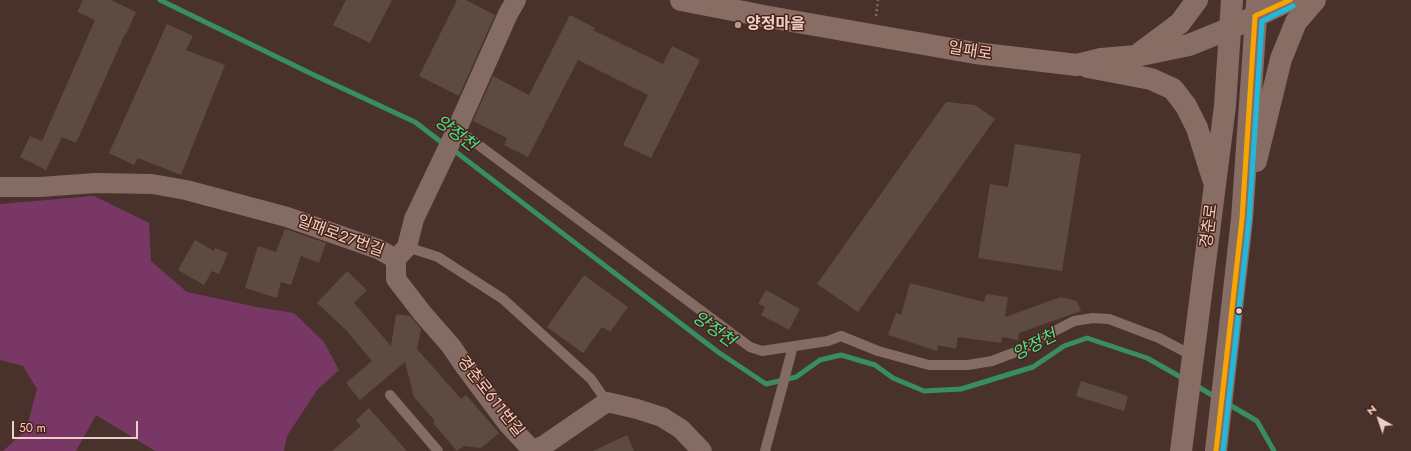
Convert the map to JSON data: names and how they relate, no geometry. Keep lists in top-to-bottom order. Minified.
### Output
{"streets":{"main road":["일패로","경춘로"],"street":["일패로27번길","경춘로611번길"]},"crossings":[["일패로","경춘로"],["일패로27번길","경춘로611번길"]],"water":["양정천"],"places":["양정마을"],"scale_bar":"50 m","north":"top left"}
